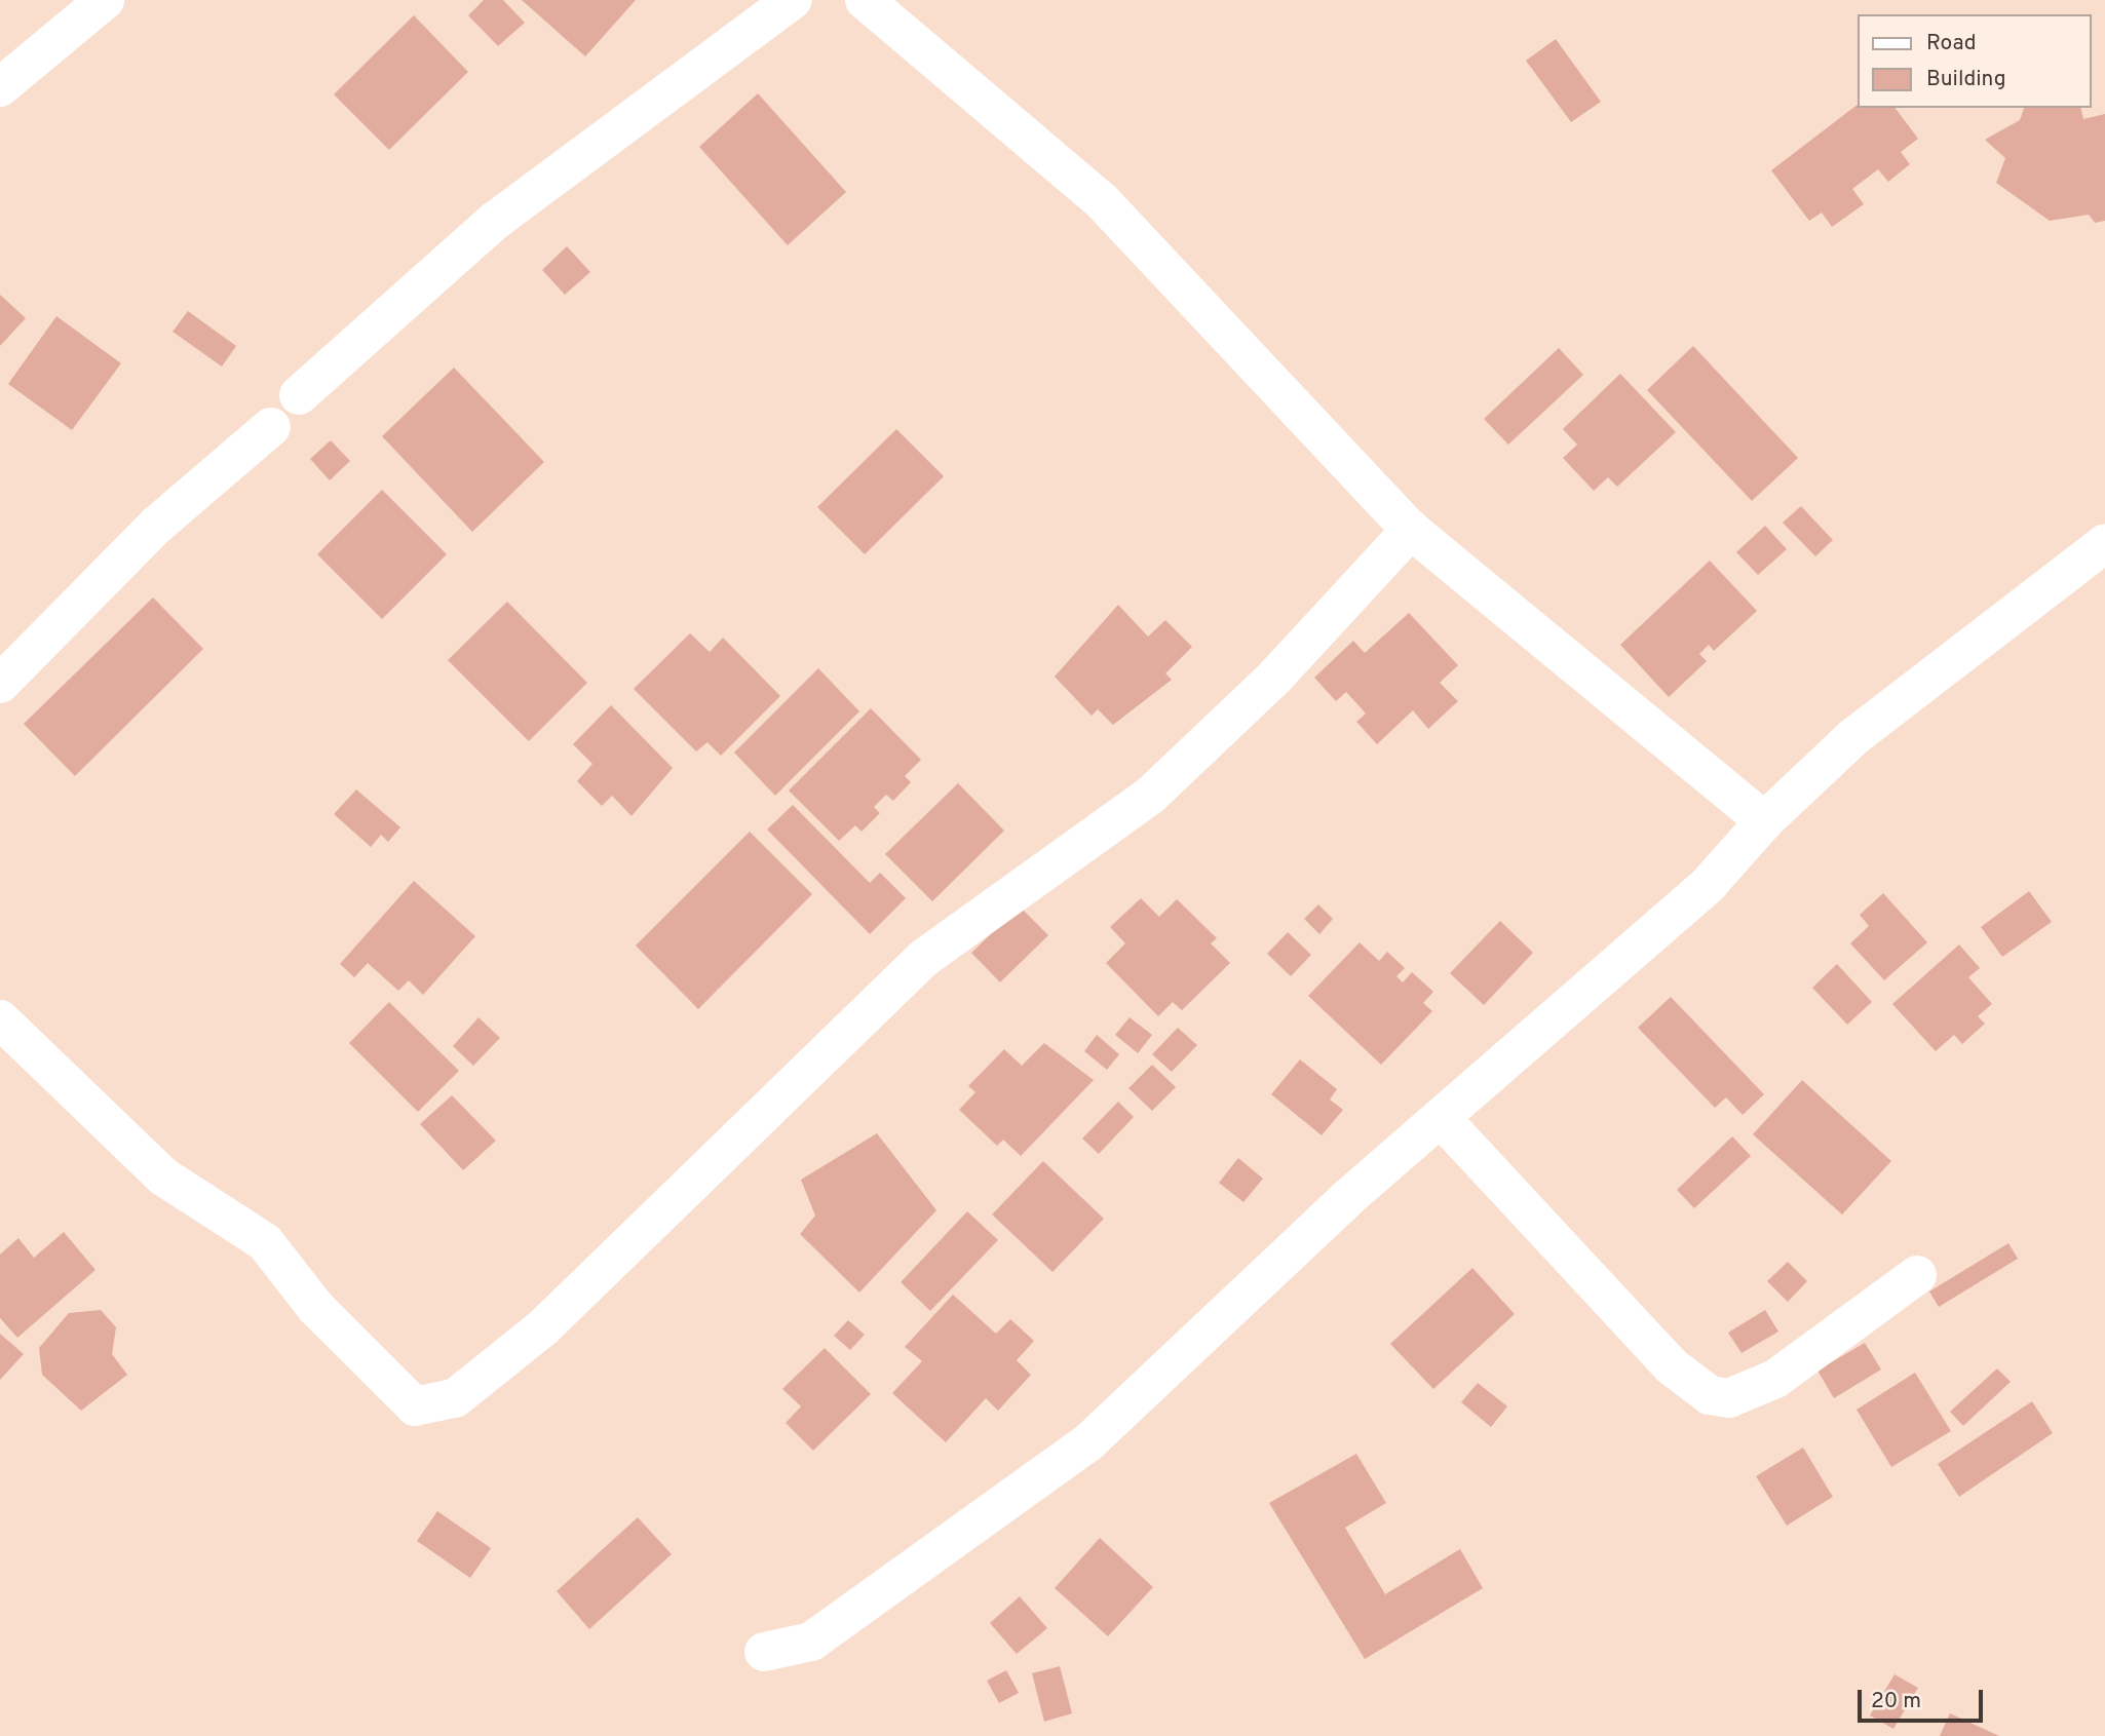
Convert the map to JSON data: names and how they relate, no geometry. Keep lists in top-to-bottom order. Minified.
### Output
{"legend":["Road","Building"],"scale_bar":"20 m"}
